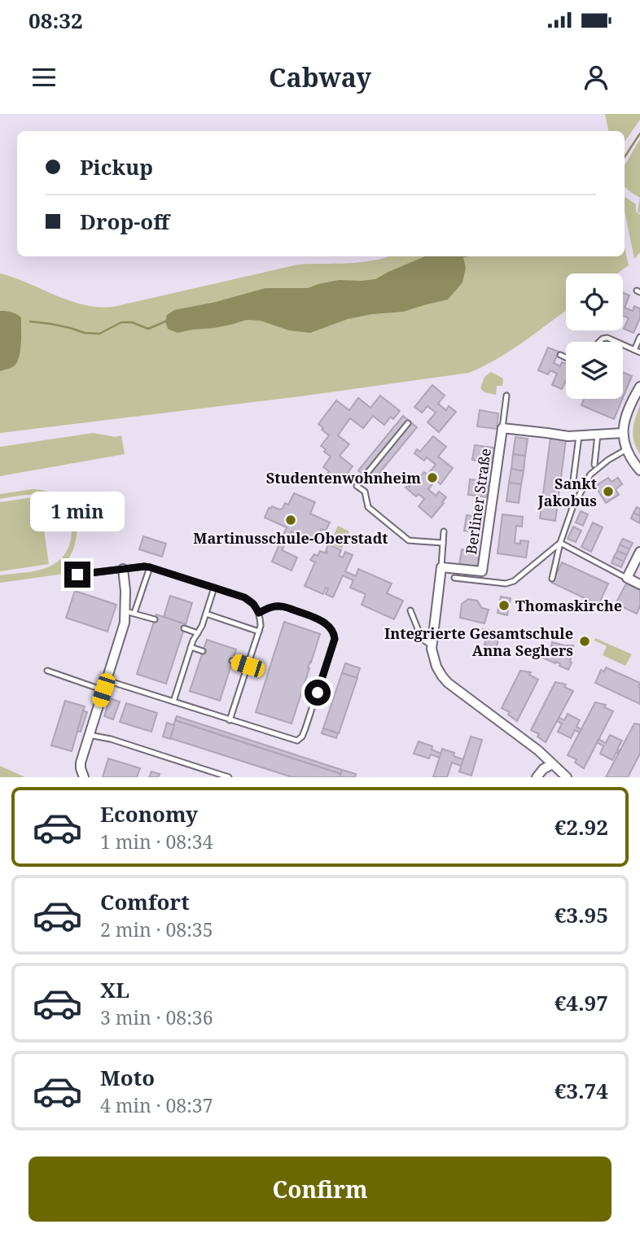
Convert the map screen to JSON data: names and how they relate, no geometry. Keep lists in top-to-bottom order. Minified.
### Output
{"streets":{"street":["Berliner Straße"]},"places":["Studentenwohnheim","Sankt Jakobus","Martinusschule-Oberstadt","Thomaskirche","Integrierte Gesamtschule Anna Seghers"],"page":{"status":"08:32","header":"Cabway","banner":["Pickup","Drop-off"],"bubble":"1 min","list":[{"name":"Economy","note":"1 min · 08:34","value":"€2.92"},{"name":"Comfort","note":"2 min · 08:35","value":"€3.95"},{"name":"XL","note":"3 min · 08:36","value":"€4.97"},{"name":"Moto","note":"4 min · 08:37","value":"€3.74"}],"buttons":"Confirm"}}
